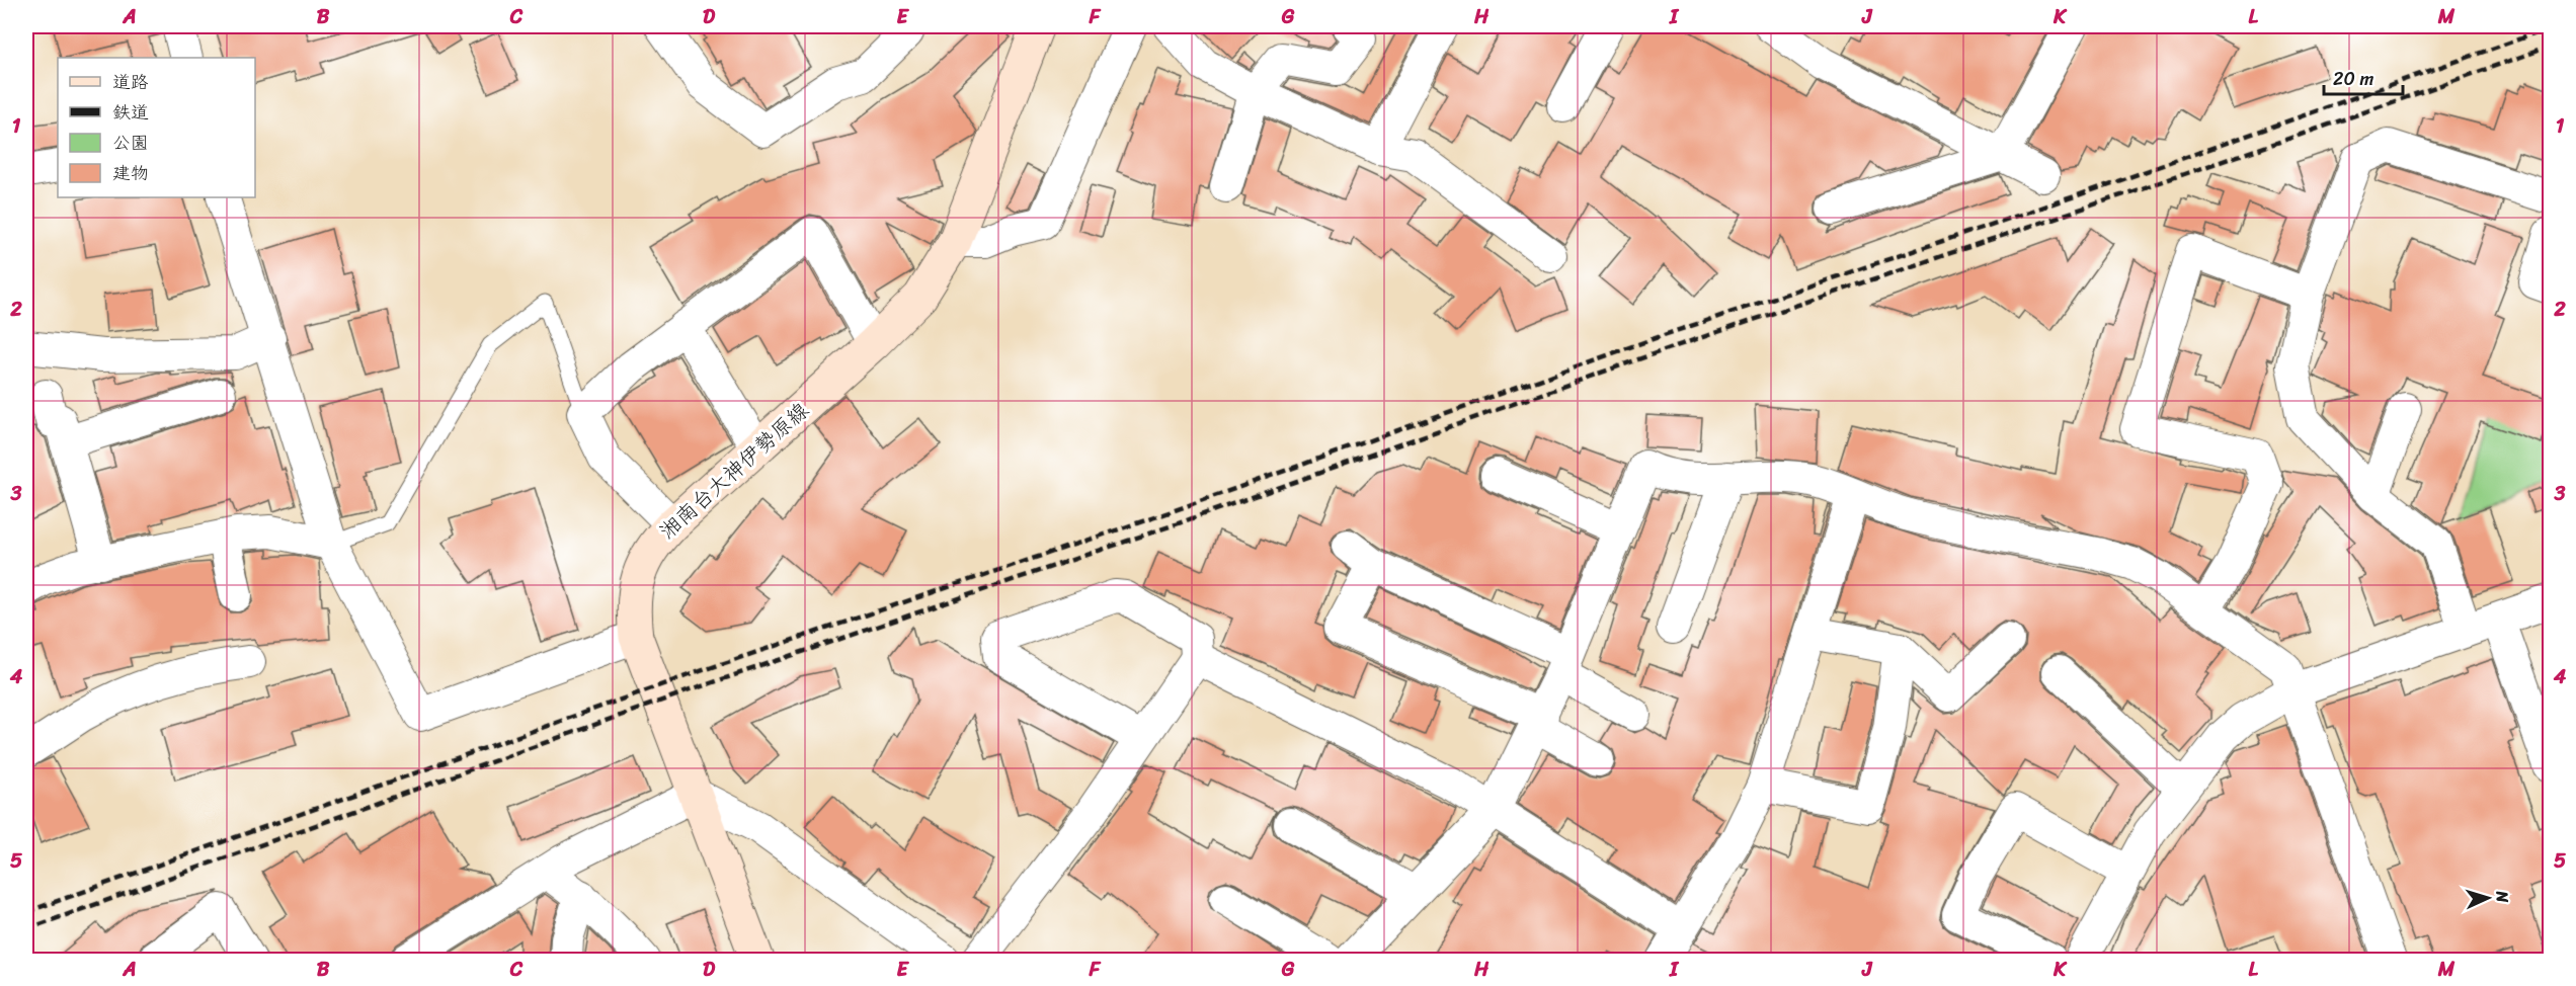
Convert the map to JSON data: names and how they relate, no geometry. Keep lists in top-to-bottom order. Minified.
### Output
{"streets":{"main road":["湘南台大神伊勢原線"]},"legend":["道路","鉄道","公園","建物"],"scale_bar":"20 m","north":"right","grid":{"columns":["A","B","C","D","E","F","G","H","I","J","K","L","M"],"rows":["1","2","3","4","5"]}}
